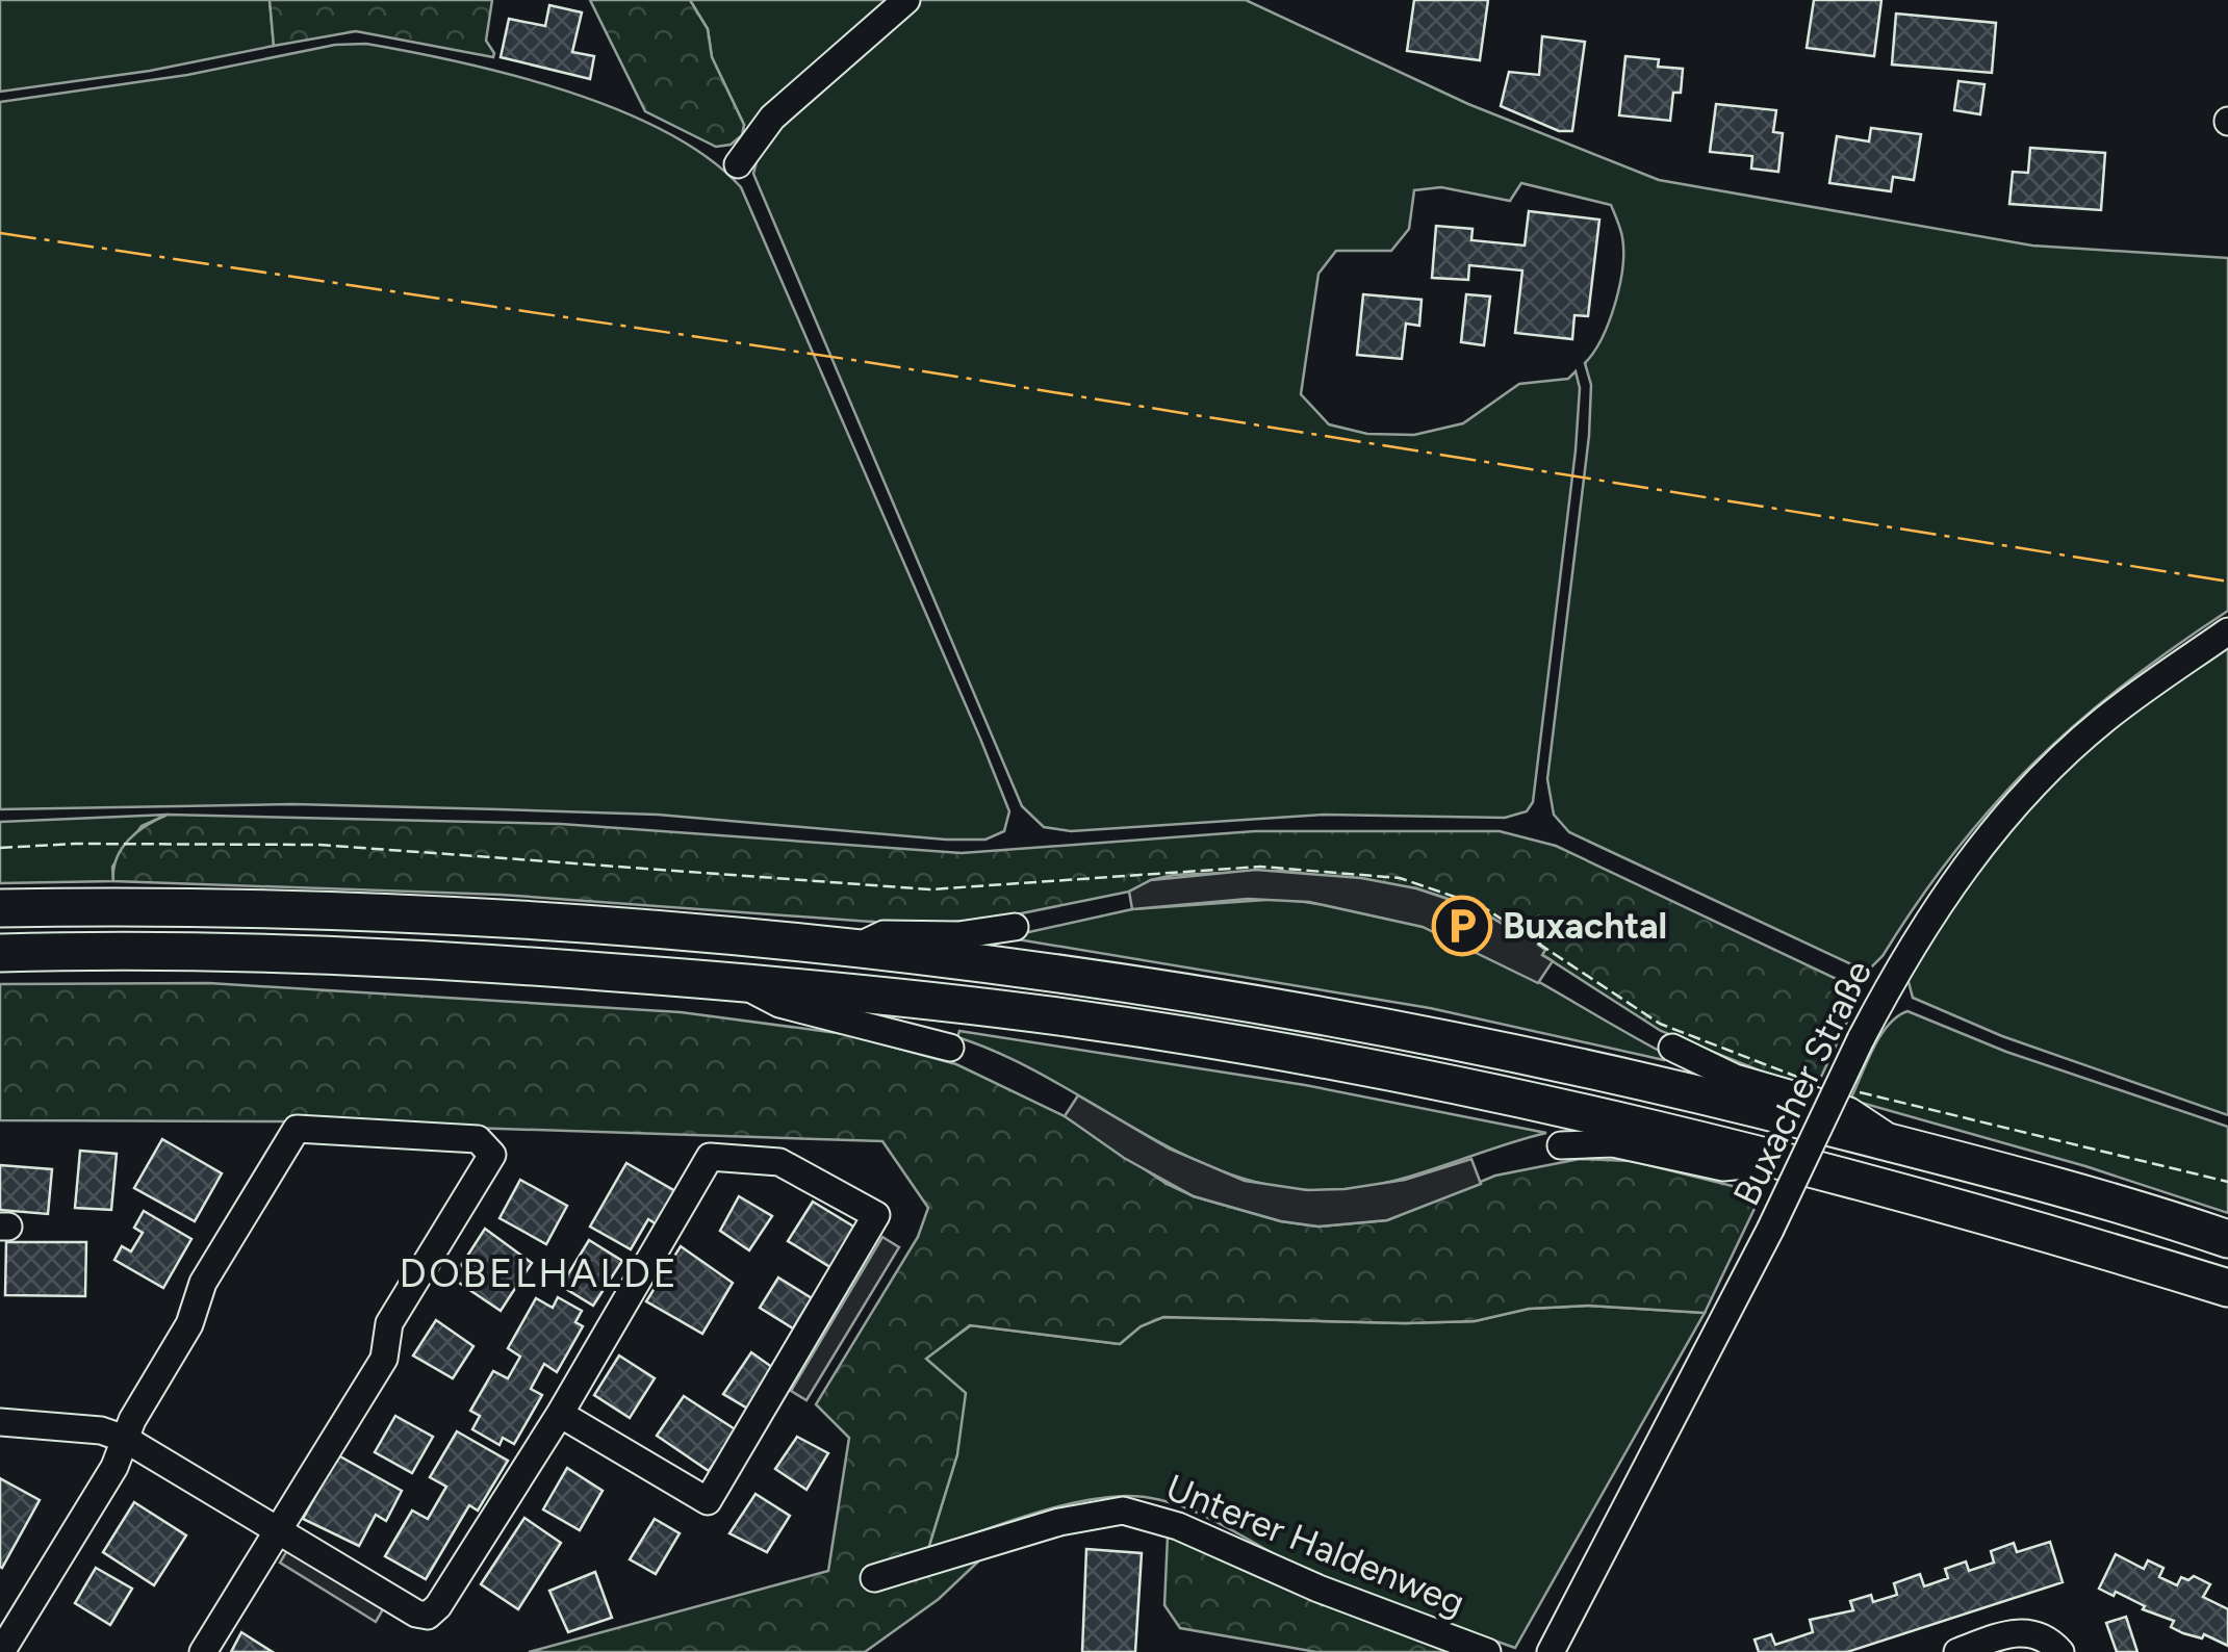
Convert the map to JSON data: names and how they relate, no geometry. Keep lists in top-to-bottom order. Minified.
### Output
{"streets":{"street":["Buxacher Straße","Unterer Haldenweg"]},"districts":["DOBELHALDE"],"places":{"parking":["Buxachtal"]}}
